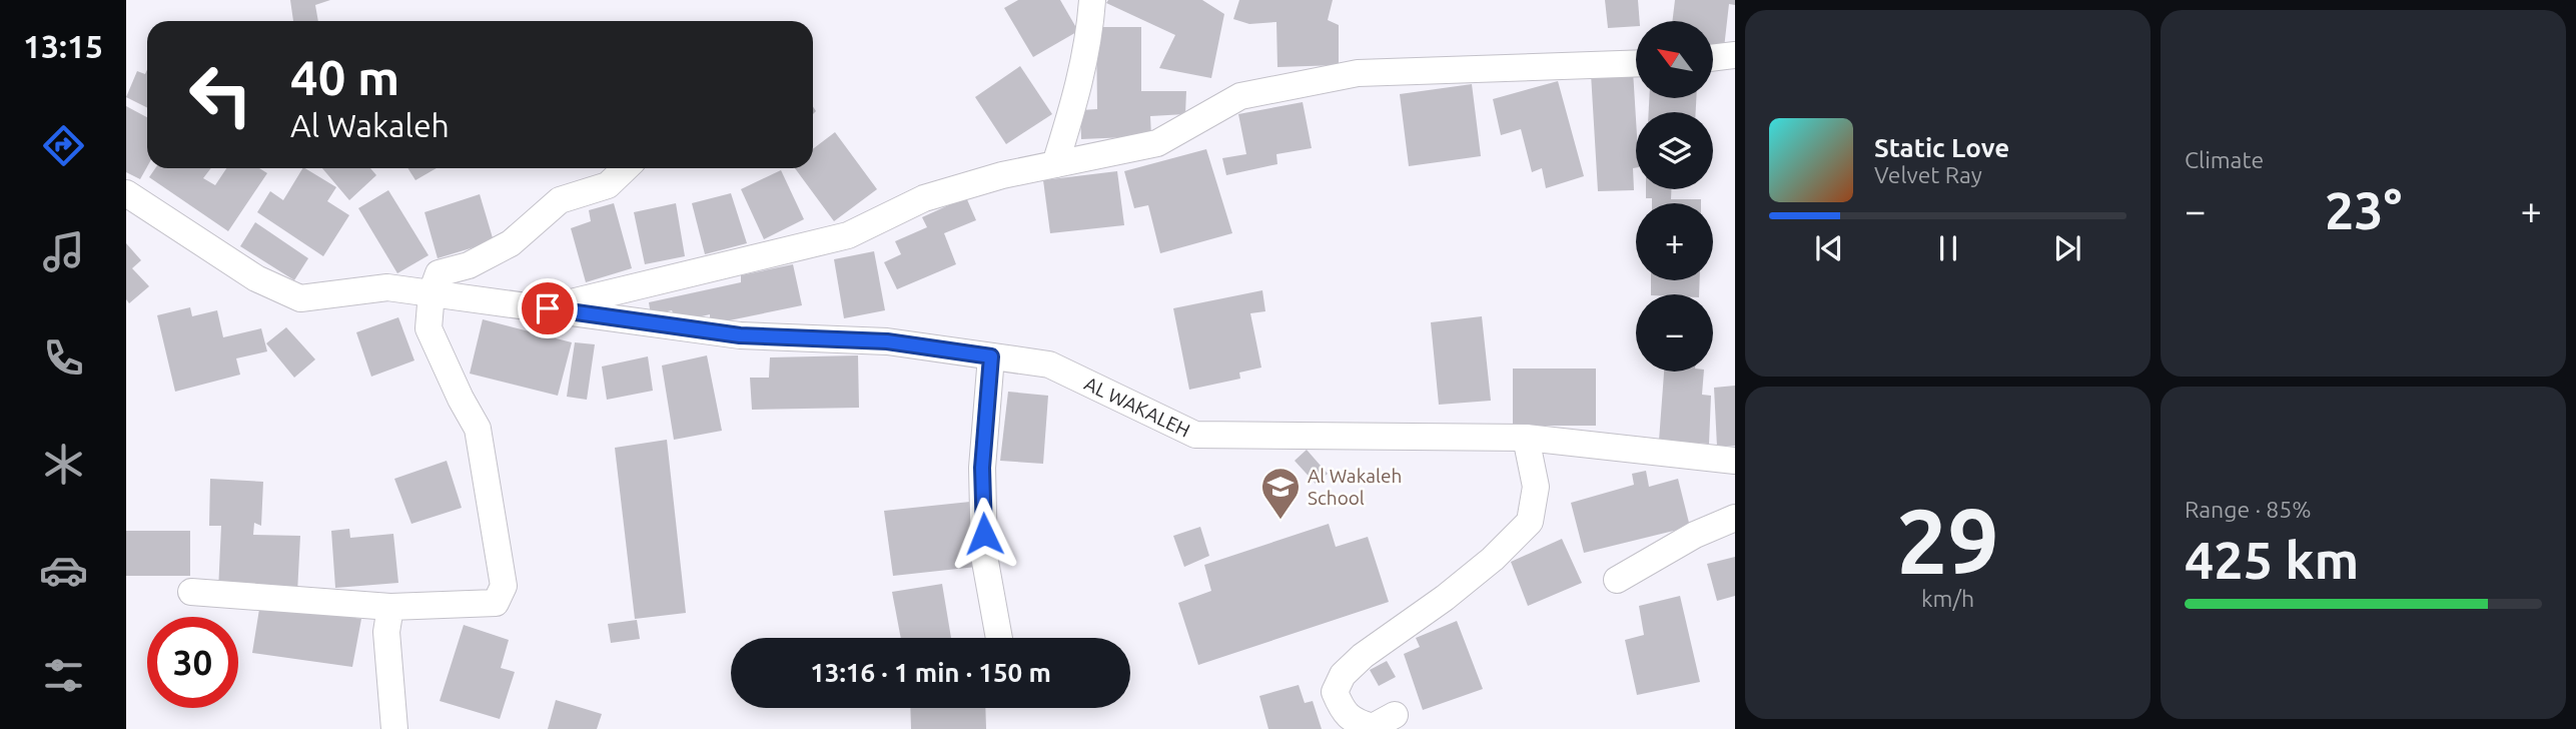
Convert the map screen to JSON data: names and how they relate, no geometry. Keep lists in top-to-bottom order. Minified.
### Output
{"streets":{"street":["AL WAKALEH"]},"places":{"school or university":["Al Wakaleh School"]},"north":"top left","page":{"tabs":"13:15","tile":["Climate",["29","km/h"],["Range · 85%","425 km"]],"map_buttons":["+","−"],"turn":["40 m","Al Wakaleh"],"song":["Static Love","Velvet Ray"],"heat":["−","23°","+"],"limit":"30","trip":"13:16 · 1 min · 150 m"}}
